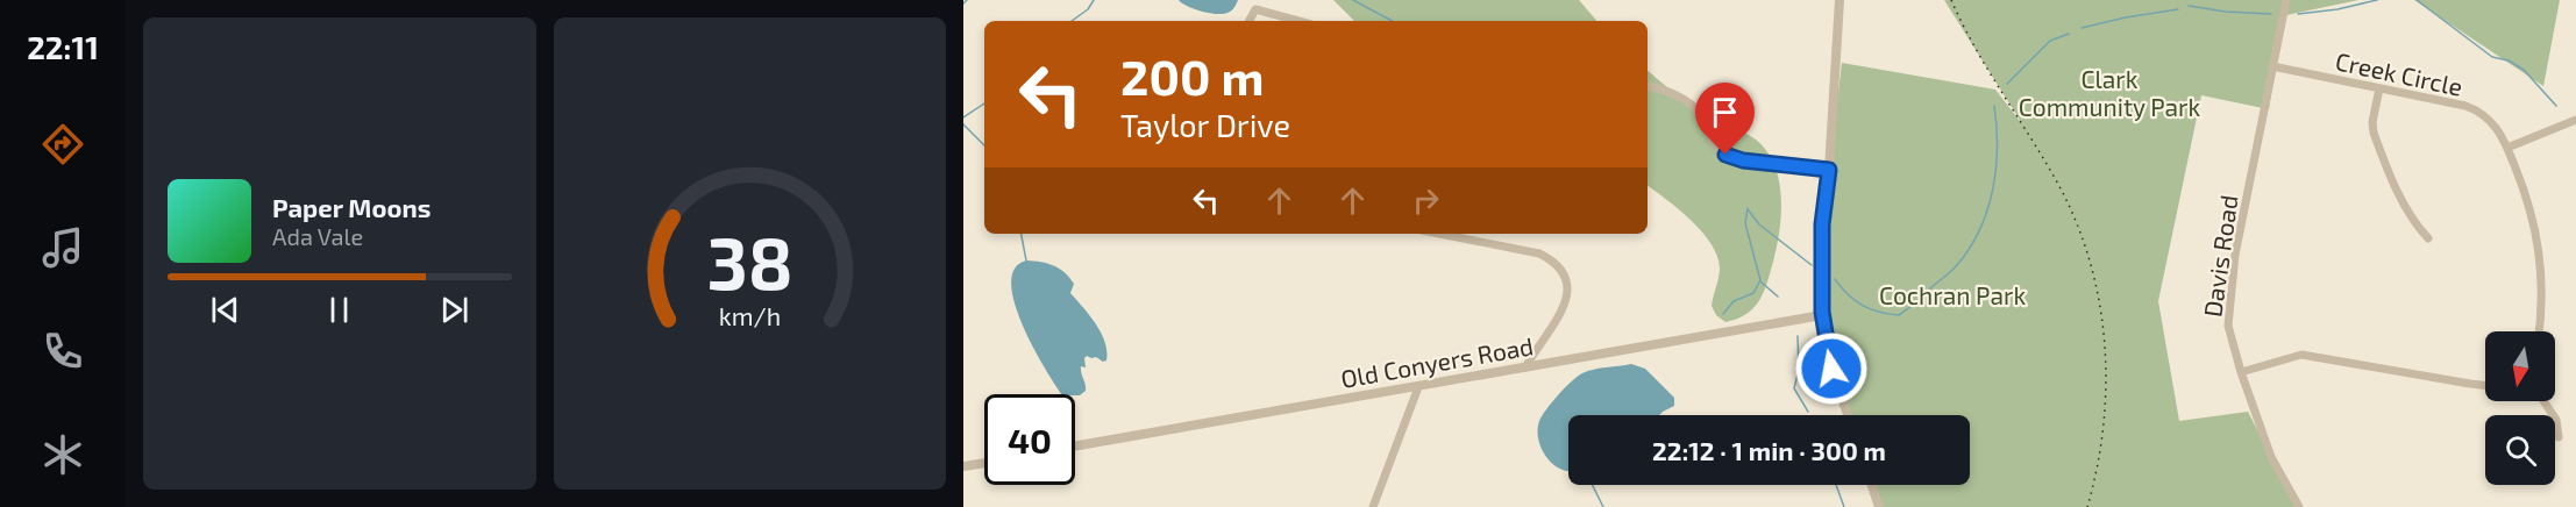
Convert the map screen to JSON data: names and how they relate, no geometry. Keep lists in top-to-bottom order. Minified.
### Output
{"streets":{"street":["Creek Circle","Davis Road","Old Conyers Road"]},"crossings":[["Creek Circle","Davis Road"]],"parks":["Clark Community Park","Cochran Park"],"north":"bottom","page":{"tabs":"22:11","turn":["200 m","Taylor Drive"],"song":["Paper Moons","Ada Vale"],"limit":"40","trip":"22:12 · 1 min · 300 m","gauge":["38","km/h"]}}
